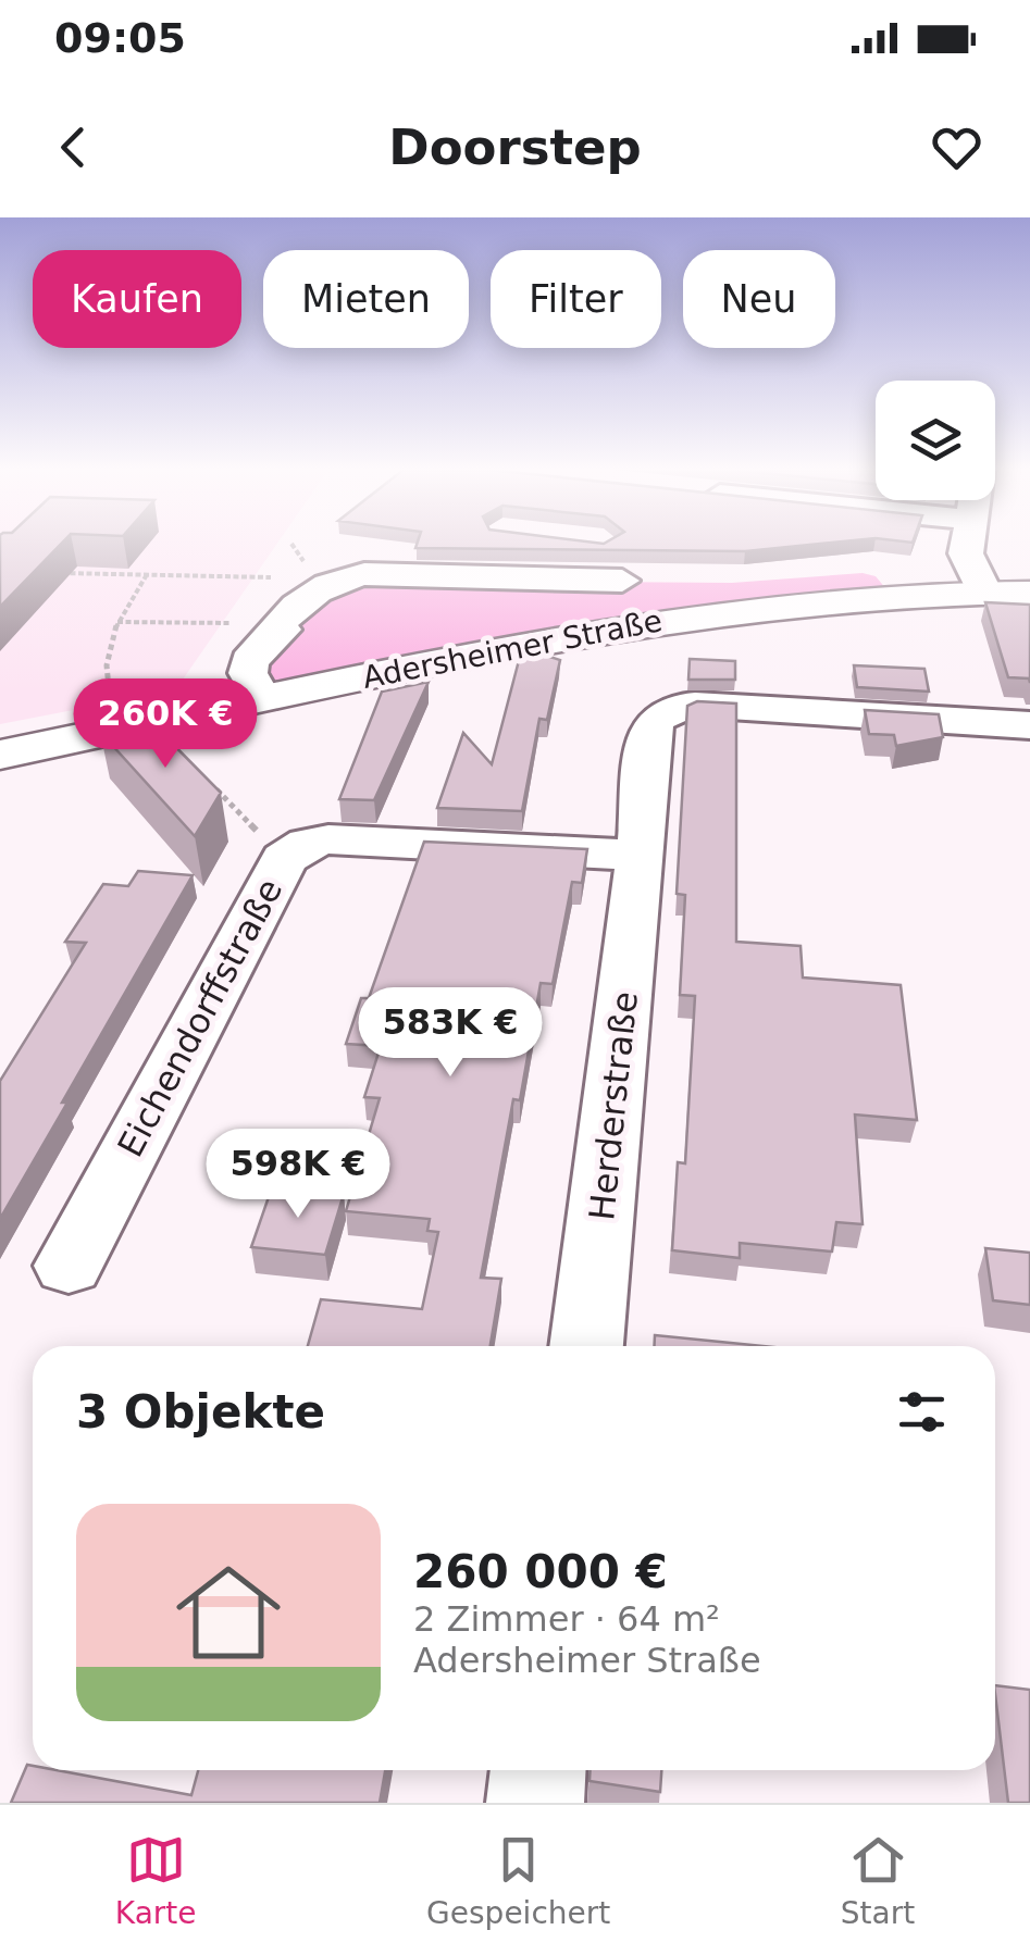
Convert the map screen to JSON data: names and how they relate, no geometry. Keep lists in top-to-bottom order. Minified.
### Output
{"streets":{"main road":["Adersheimer Straße"],"street":["Eichendorffstraße","Herderstraße"]},"crossings":[["Eichendorffstraße","Herderstraße"]],"page":{"status":"09:05","header":"Doorstep","chip":["Kaufen","Mieten","Filter","Neu"],"price":["260K €","583K €","598K €"],"heading":"3 Objekte","list":[{"name":"260 000 €","note":"2 Zimmer · 64 m² · Adersheimer Straße"}],"tabs":["Karte","Gespeichert","Start"]}}
